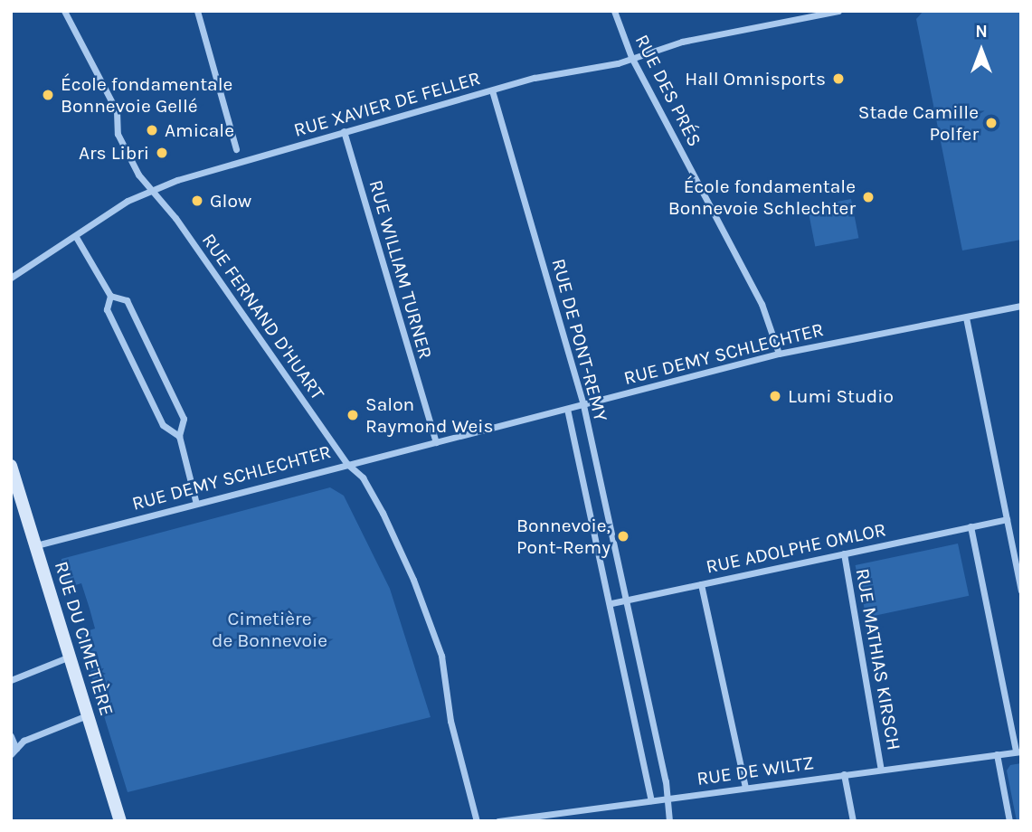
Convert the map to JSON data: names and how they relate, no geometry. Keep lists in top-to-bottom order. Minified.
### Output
{"streets":{"street":["RUE DES PRÉS","RUE XAVIER DE FELLER","RUE WILLIAM TURNER","RUE FERNAND D'HUART","RUE DE PONT-REMY","RUE DEMY SCHLECHTER","RUE ADOLPHE OMLOR","RUE DU CIMETIÈRE","RUE MATHIAS KIRSCH","RUE DE WILTZ"]},"crossings":[["RUE DES PRÉS","RUE XAVIER DE FELLER"],["RUE DES PRÉS","RUE DEMY SCHLECHTER"],["RUE XAVIER DE FELLER","RUE WILLIAM TURNER"],["RUE XAVIER DE FELLER","RUE FERNAND D'HUART"],["RUE XAVIER DE FELLER","RUE DE PONT-REMY"],["RUE WILLIAM TURNER","RUE DEMY SCHLECHTER"],["RUE FERNAND D'HUART","RUE DEMY SCHLECHTER"],["RUE DE PONT-REMY","RUE DEMY SCHLECHTER"],["RUE DE PONT-REMY","RUE ADOLPHE OMLOR"],["RUE DE PONT-REMY","RUE DE WILTZ"],["RUE DEMY SCHLECHTER","RUE DU CIMETIÈRE"],["RUE ADOLPHE OMLOR","RUE MATHIAS KIRSCH"],["RUE MATHIAS KIRSCH","RUE DE WILTZ"]],"parks":["Cimetière de Bonnevoie"],"places":["Hall Omnisports","École fondamentale Bonnevoie Gellé","Stade Camille Polfer","Amicale","Ars Libri","École fondamentale Bonnevoie Schlechter","Glow","Lumi Studio","Salon Raymond Weis","Bonnevoie, Pont-Remy"],"north":"top"}
